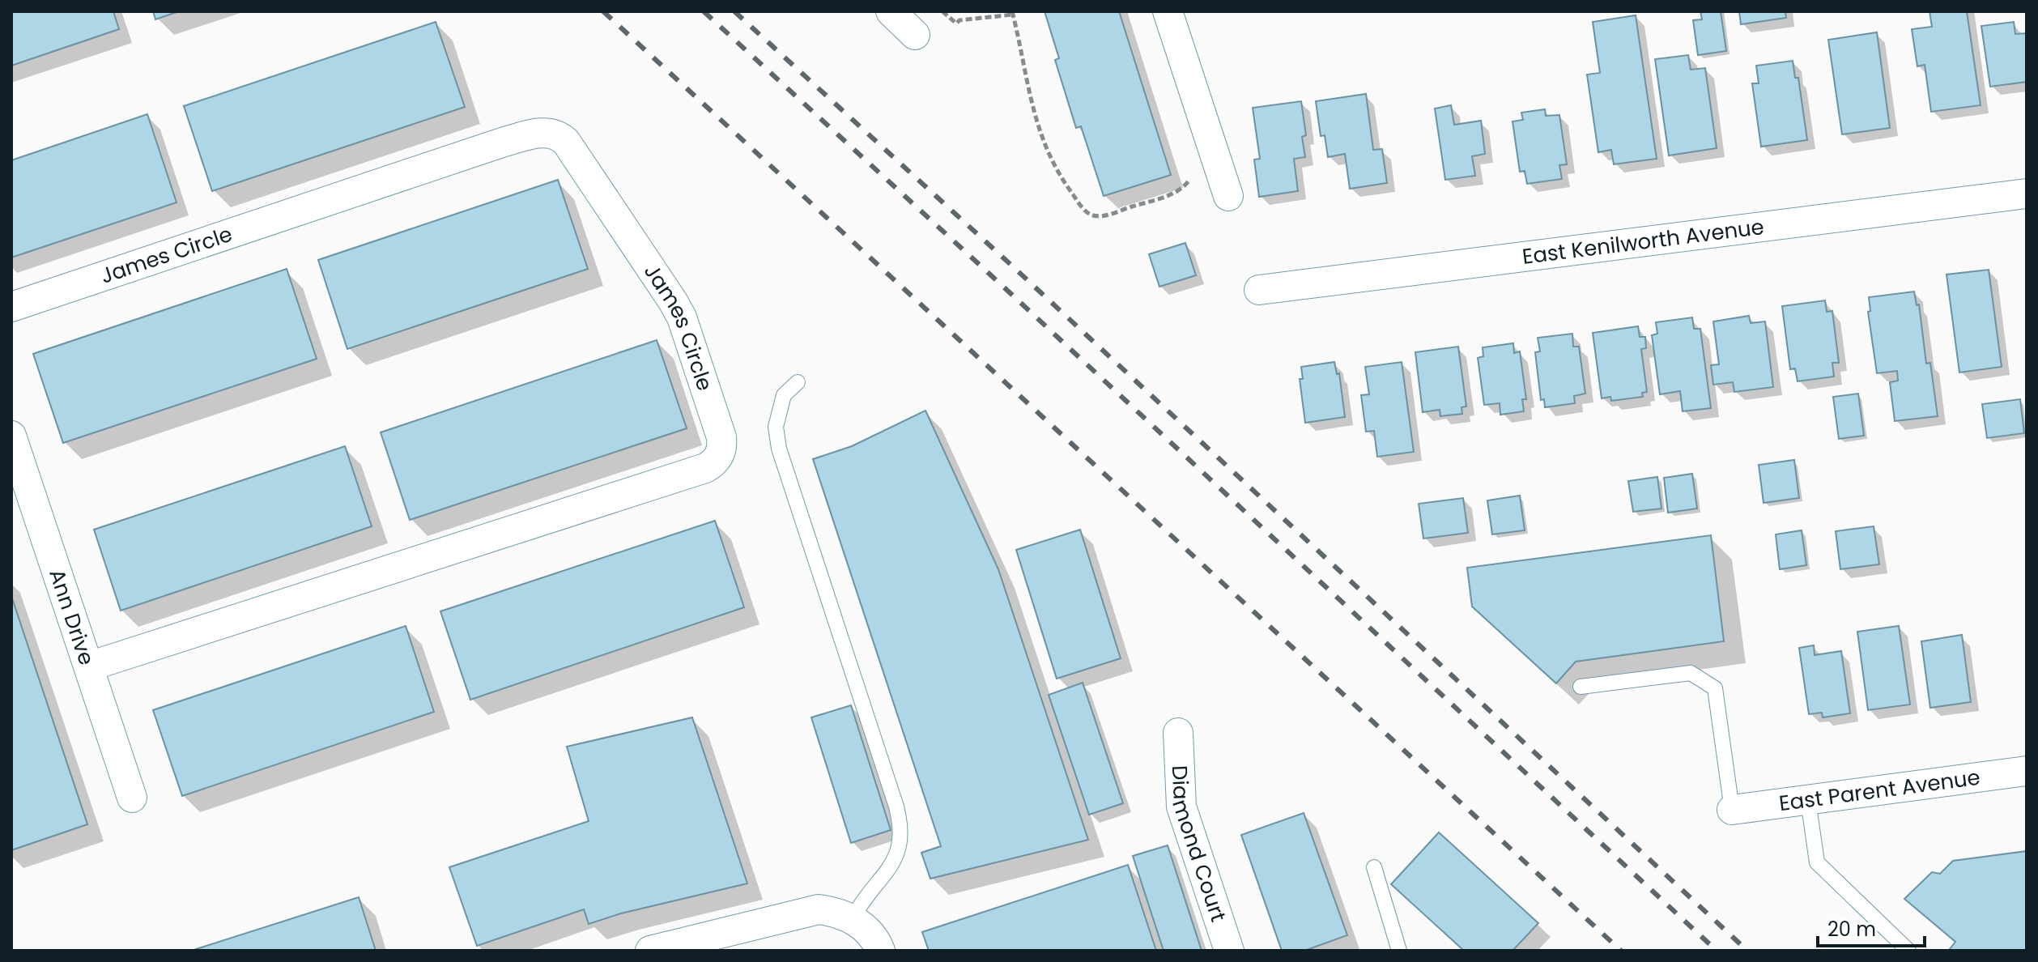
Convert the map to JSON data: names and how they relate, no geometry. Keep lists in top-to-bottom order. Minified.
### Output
{"streets":{"street":["East Kenilworth Avenue","James Circle","Ann Drive","East Parent Avenue","Diamond Court"]},"crossings":[["James Circle","Ann Drive"]],"scale_bar":"20 m"}
